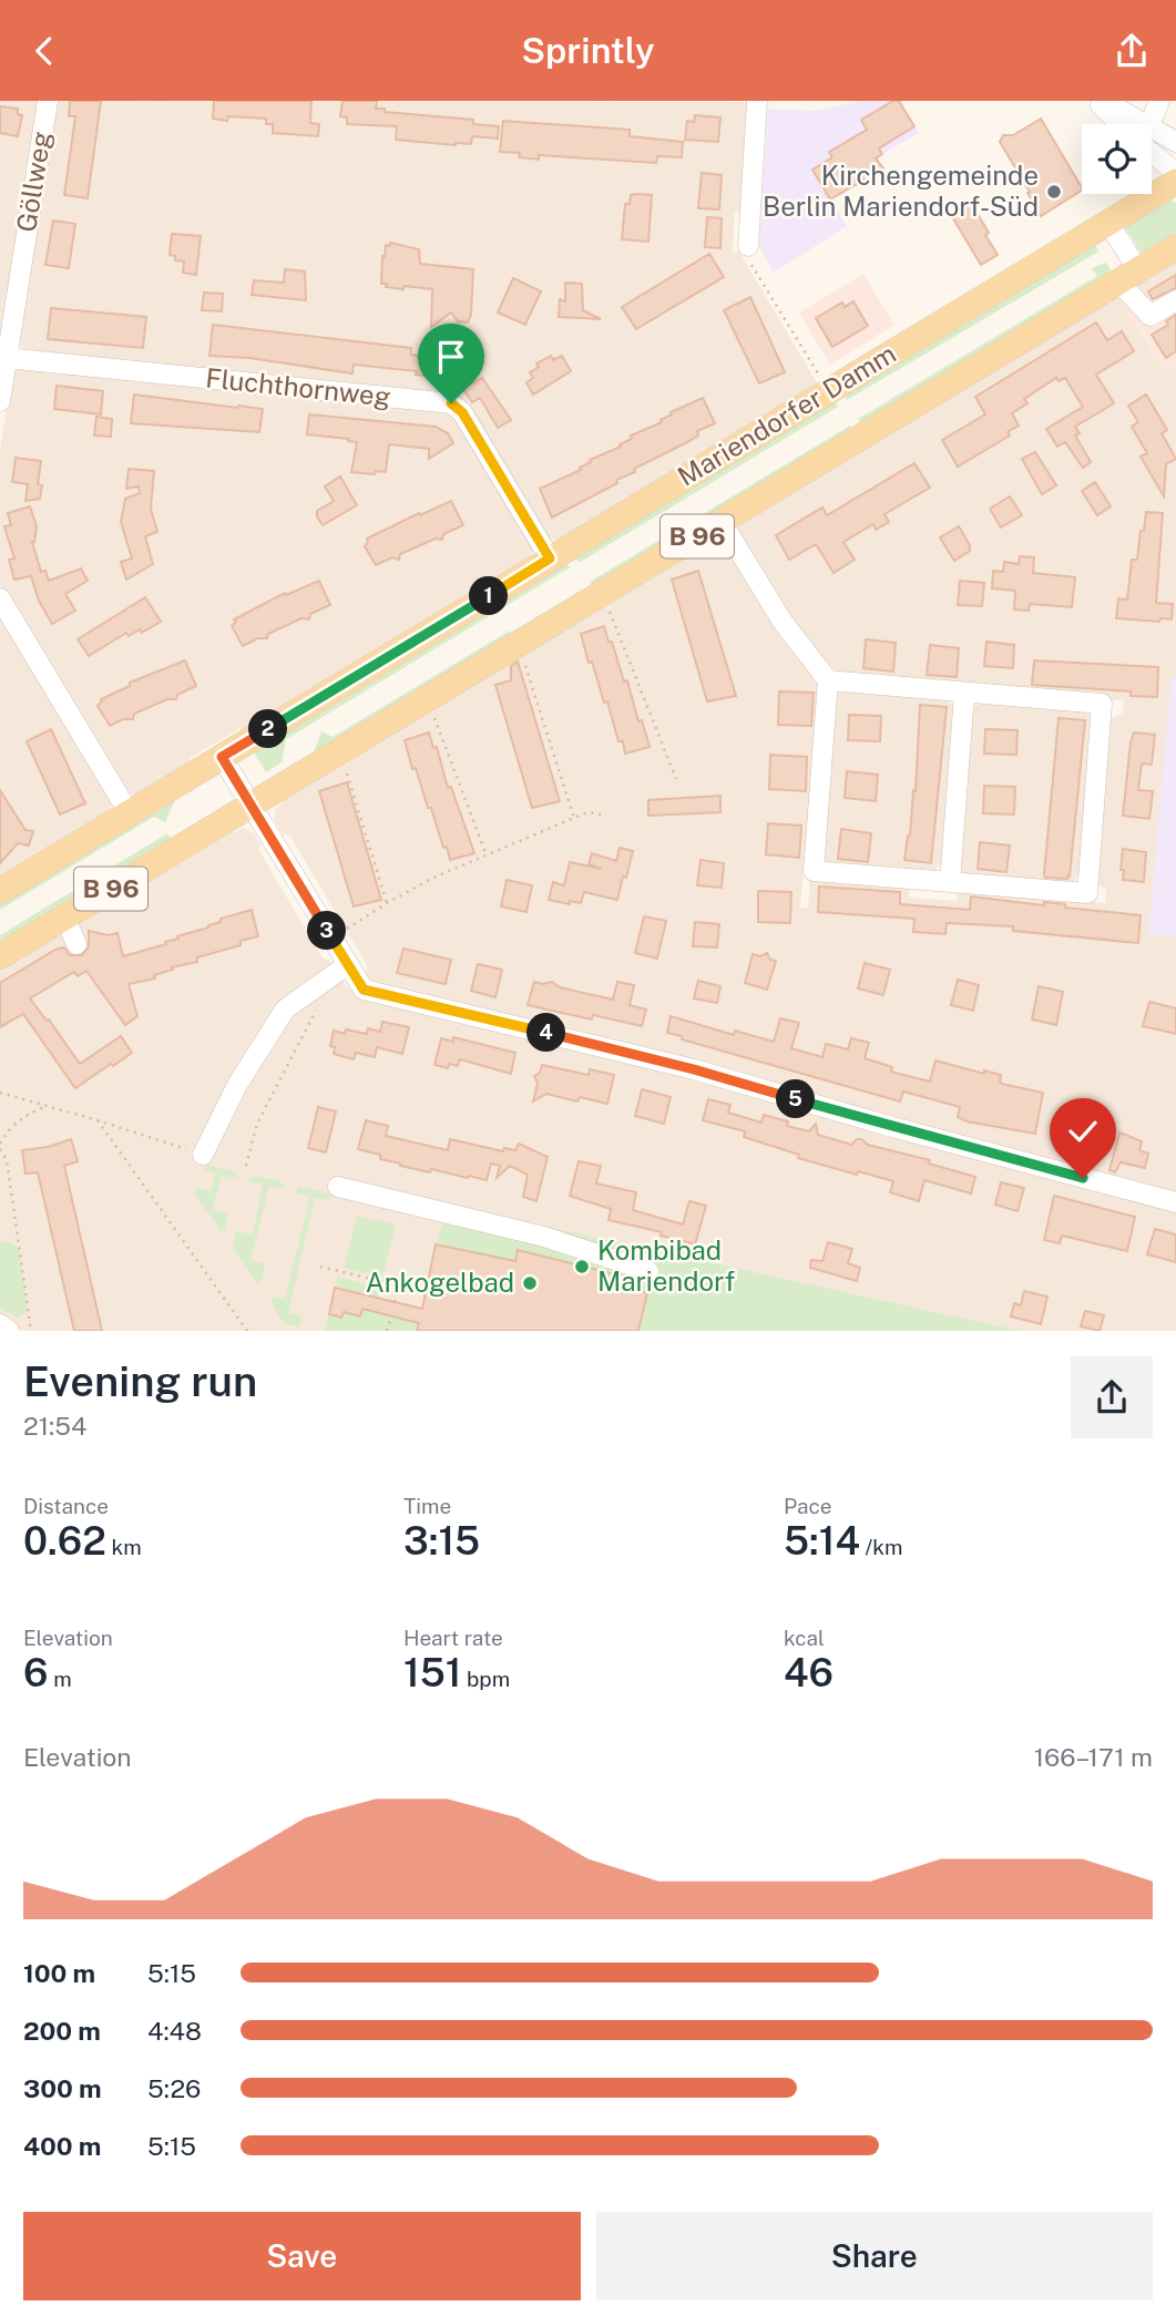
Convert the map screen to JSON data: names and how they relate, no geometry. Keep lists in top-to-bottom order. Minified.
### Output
{"streets":{"main road":["Mariendorfer Damm","B 96"],"street":["Göllweg","Fluchthornweg"]},"crossings":[["Göllweg","Fluchthornweg"],["Fluchthornweg","Mariendorfer Damm"]],"places":["Kirchengemeinde Berlin Mariendorf-Süd","Kombibad Mariendorf","Ankogelbad"],"page":{"header":"Sprintly","pins":["1","2","3","4","5"],"heading":["Evening run","21:54"],"stats":[["Distance","0.62 km"],["Time","3:15"],["Pace","5:14 /km"],["Elevation","6 m"],["Heart rate","151 bpm"],["kcal","46"]],"chart":["Elevation","166–171 m"],"list":[{"name":"100 m","note":"5:15"},{"name":"200 m","note":"4:48"},{"name":"300 m","note":"5:26"},{"name":"400 m","note":"5:15"}],"buttons":["Save","Share"]}}
